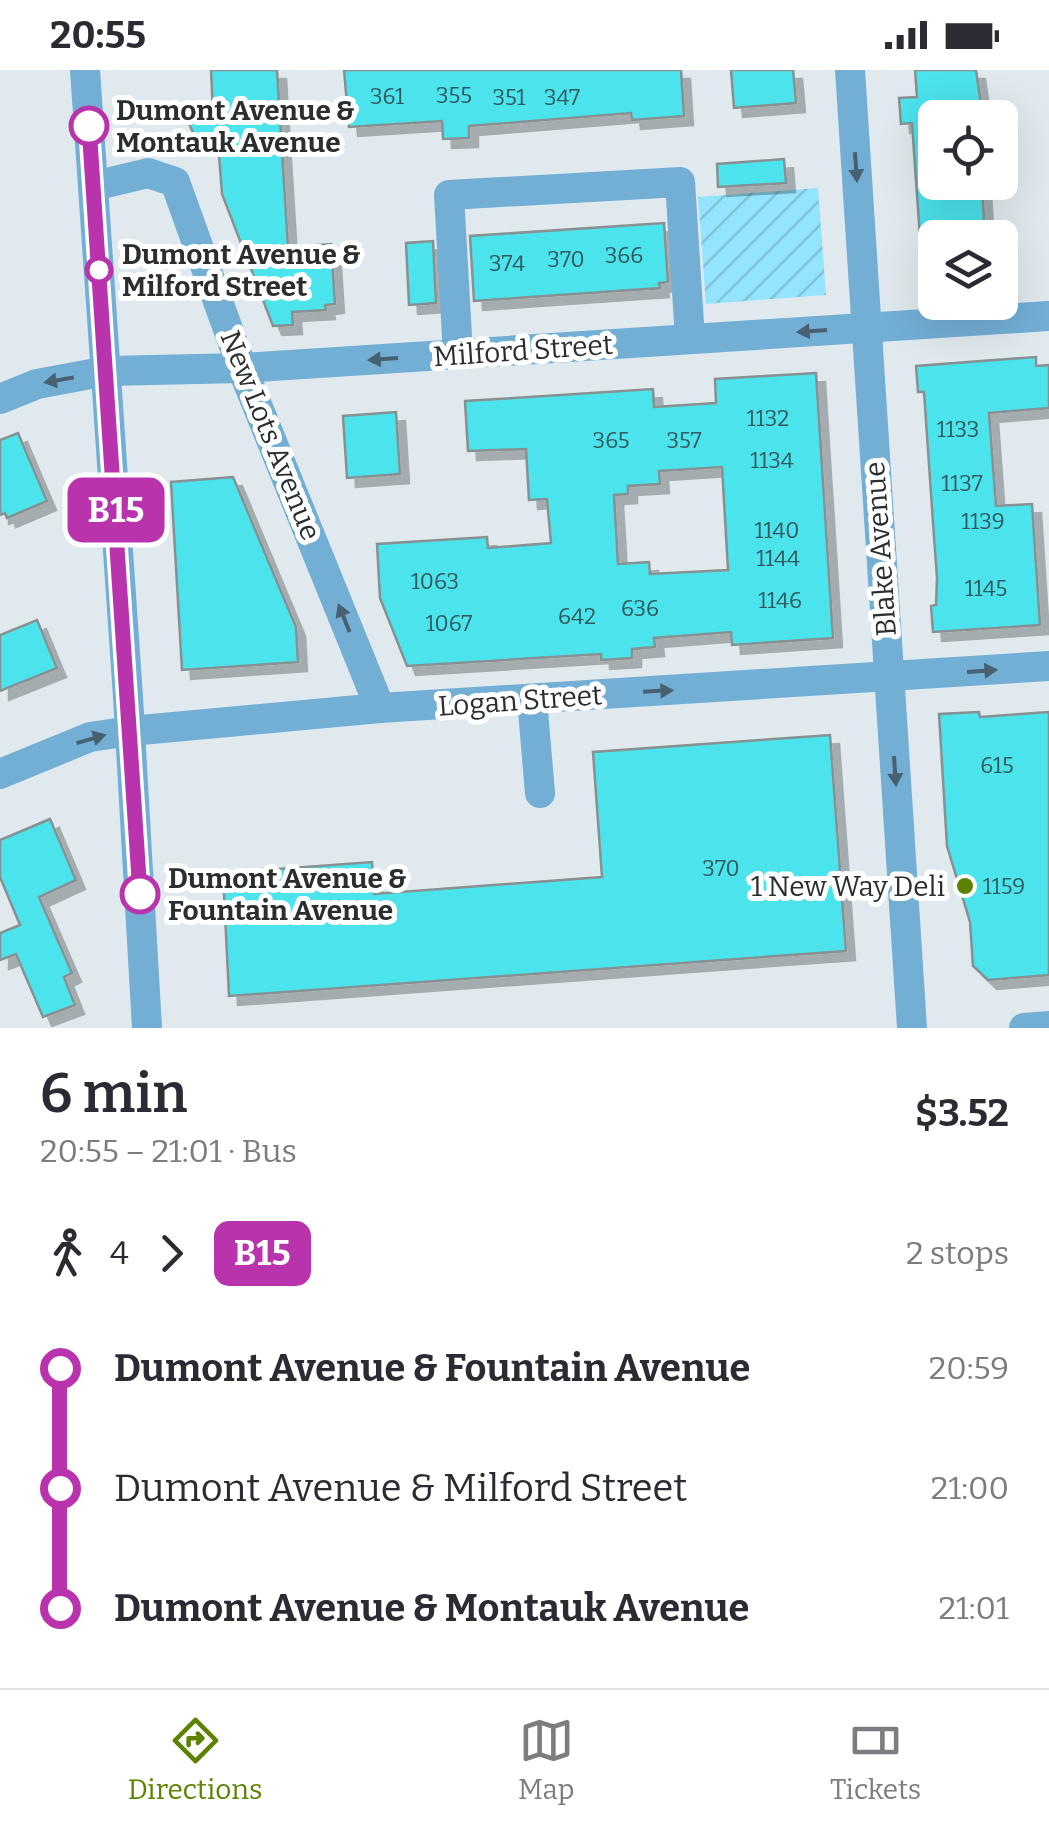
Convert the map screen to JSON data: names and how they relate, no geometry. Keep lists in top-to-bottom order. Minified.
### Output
{"streets":{"street":["Milford Street","New Lots Avenue","Blake Avenue","Logan Street"]},"crossings":[["Milford Street","New Lots Avenue"],["Milford Street","Blake Avenue"],["New Lots Avenue","Logan Street"],["Blake Avenue","Logan Street"]],"one_way":["Milford Street","Blake Avenue","Logan Street"],"places":["Dumont Avenue & Montauk Avenue","Dumont Avenue & Milford Street","1 New Way Deli","Dumont Avenue & Fountain Avenue"],"lines":["bus line B15"],"house_numbers":["355","361","351","347","366","370","374","1132","1133","365","357","1134","1137","1139","1140","1144","1063","1145","1146","636","642","1067","615","370","1159"],"page":{"status":"20:55","on_map":"B15","heading":["6 min","20:55 – 21:01 · Bus","$3.52"],"legs":["4","B15","2 stops"],"list":[{"name":"Dumont Avenue & Fountain Avenue","value":"20:59"},{"name":"Dumont Avenue & Milford Street","value":"21:00"},{"name":"Dumont Avenue & Montauk Avenue","value":"21:01"}],"tabs":["Directions","Map","Tickets"]}}
